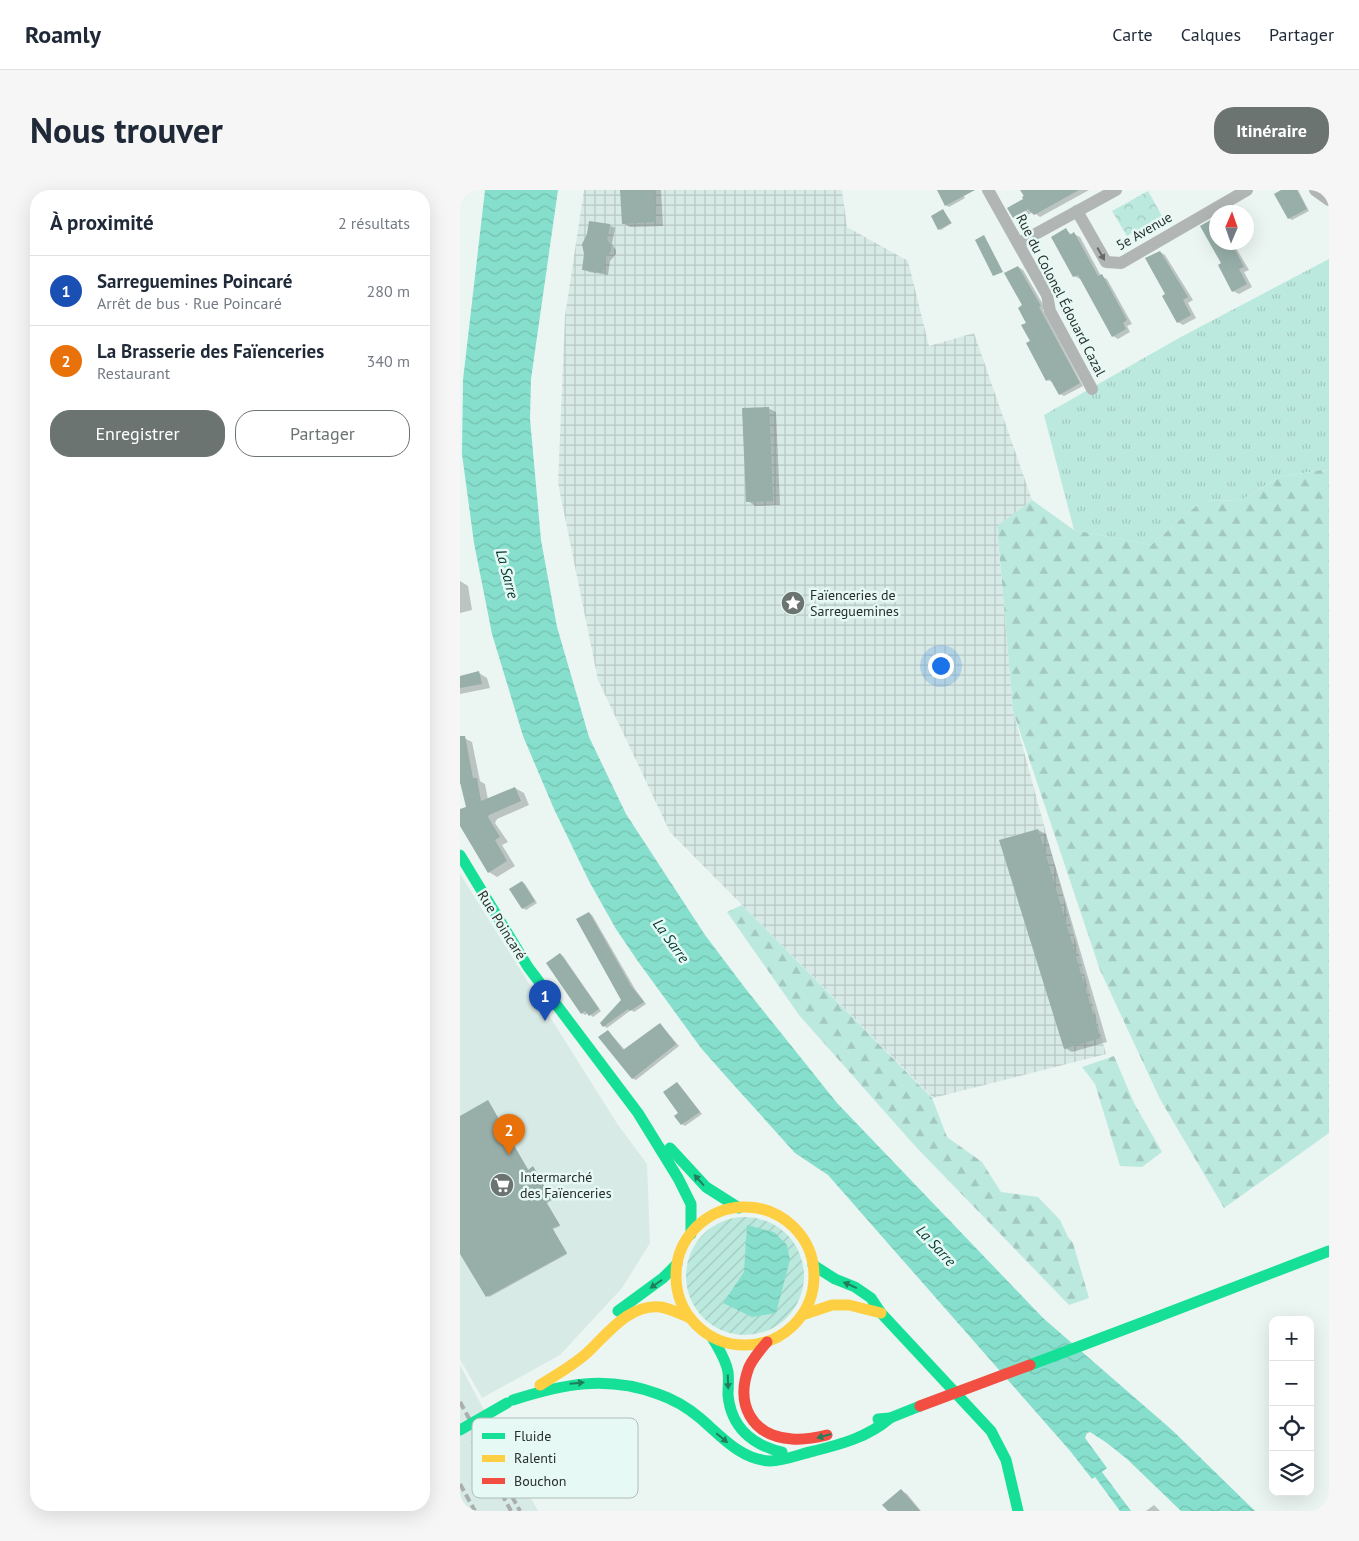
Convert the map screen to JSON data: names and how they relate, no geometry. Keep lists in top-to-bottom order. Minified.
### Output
{"streets":{"main road":["Rue Poincaré"],"street":["5e Avenue","Rue du Colonel Édouard Cazal"]},"water":["La Sarre"],"places":{"place":["Faïenceries de Sarreguemines"],"supermarket":["Intermarché des Faïenceries"]},"legend":["Fluide","Ralenti","Bouchon"],"north":"top","page":{"header":"Roamly","nav":["Carte","Calques","Partager"],"title":"Nous trouver","buttons":["Itinéraire",["Enregistrer","Partager"]],"heading":["À proximité","2 résultats"],"list":[{"mark":"1","name":"Sarreguemines Poincaré","note":"Arrêt de bus · Rue Poincaré","value":"280 m"},{"mark":"2","name":"La Brasserie des Faïenceries","note":"Restaurant","value":"340 m"}],"pins":["1","2"],"map_buttons":["+","−"]}}
